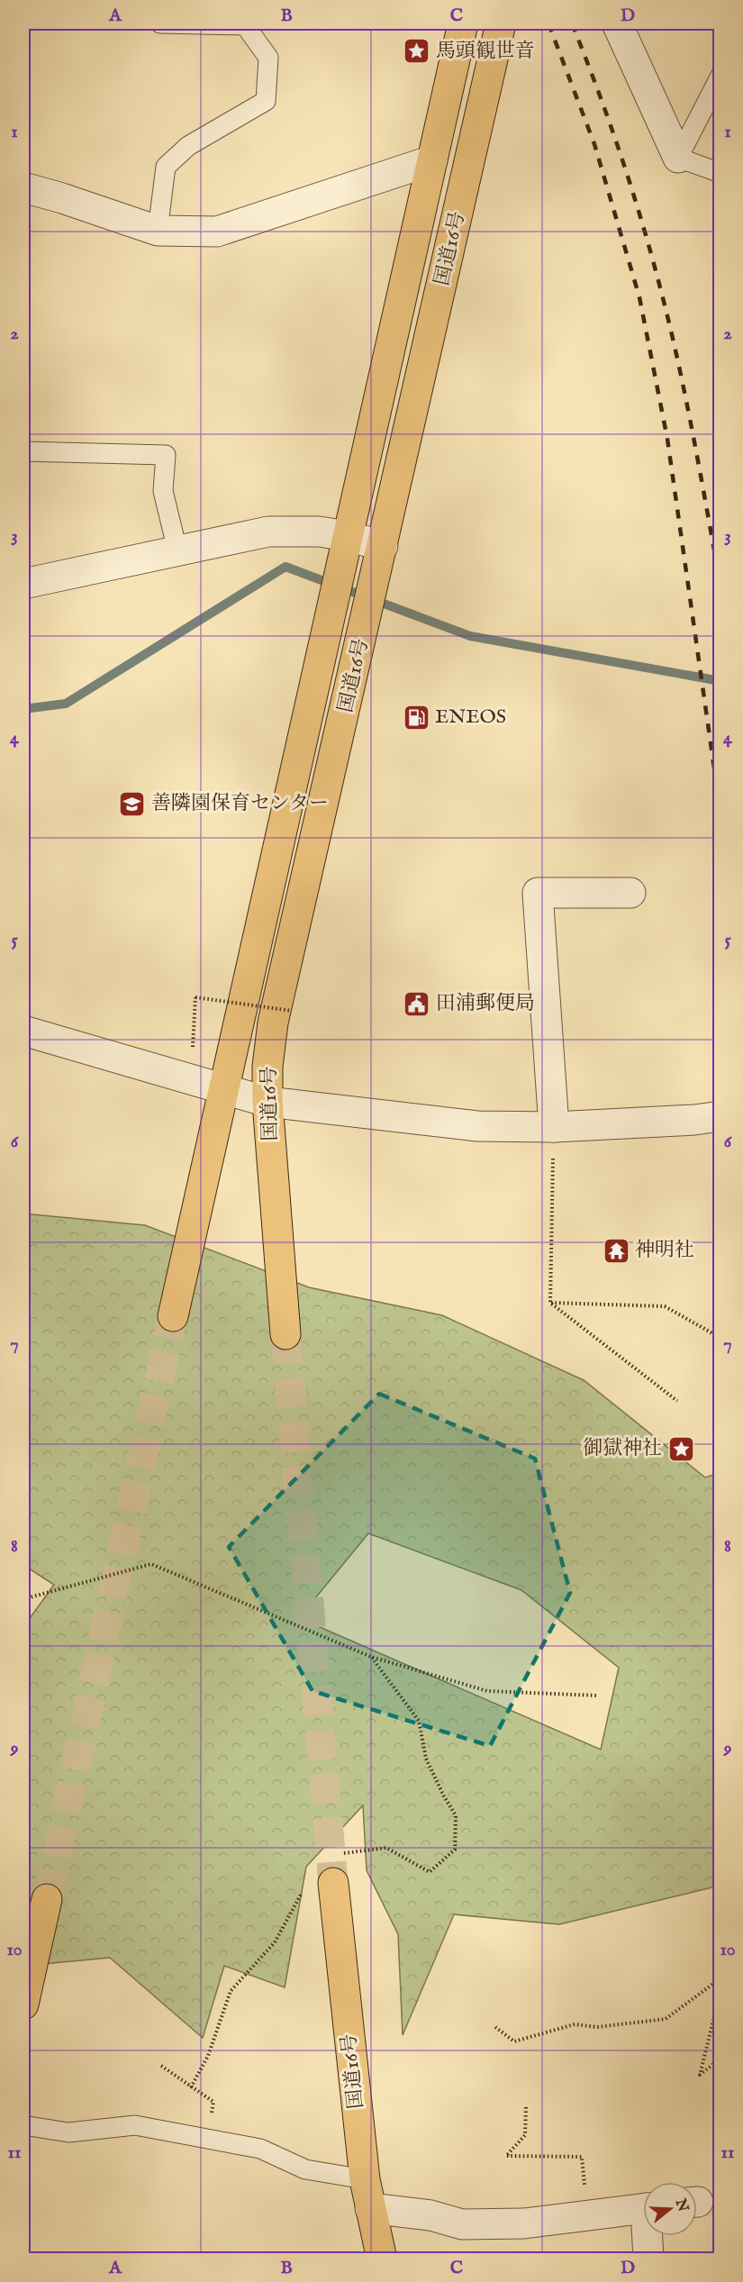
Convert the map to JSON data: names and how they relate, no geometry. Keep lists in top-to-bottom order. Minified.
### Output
{"streets":{"highway":["国道16号"]},"places":{"place":["馬頭観世音","御獄神社"],"fuel station":["ENEOS"],"school or university":["善隣園保育センター"],"public building":["田浦郵便局"],"temple":["神明社"]},"north":"right","grid":{"columns":["A","B","C","D"],"rows":["1","2","3","4","5","6","7","8","9","10","11"]}}
